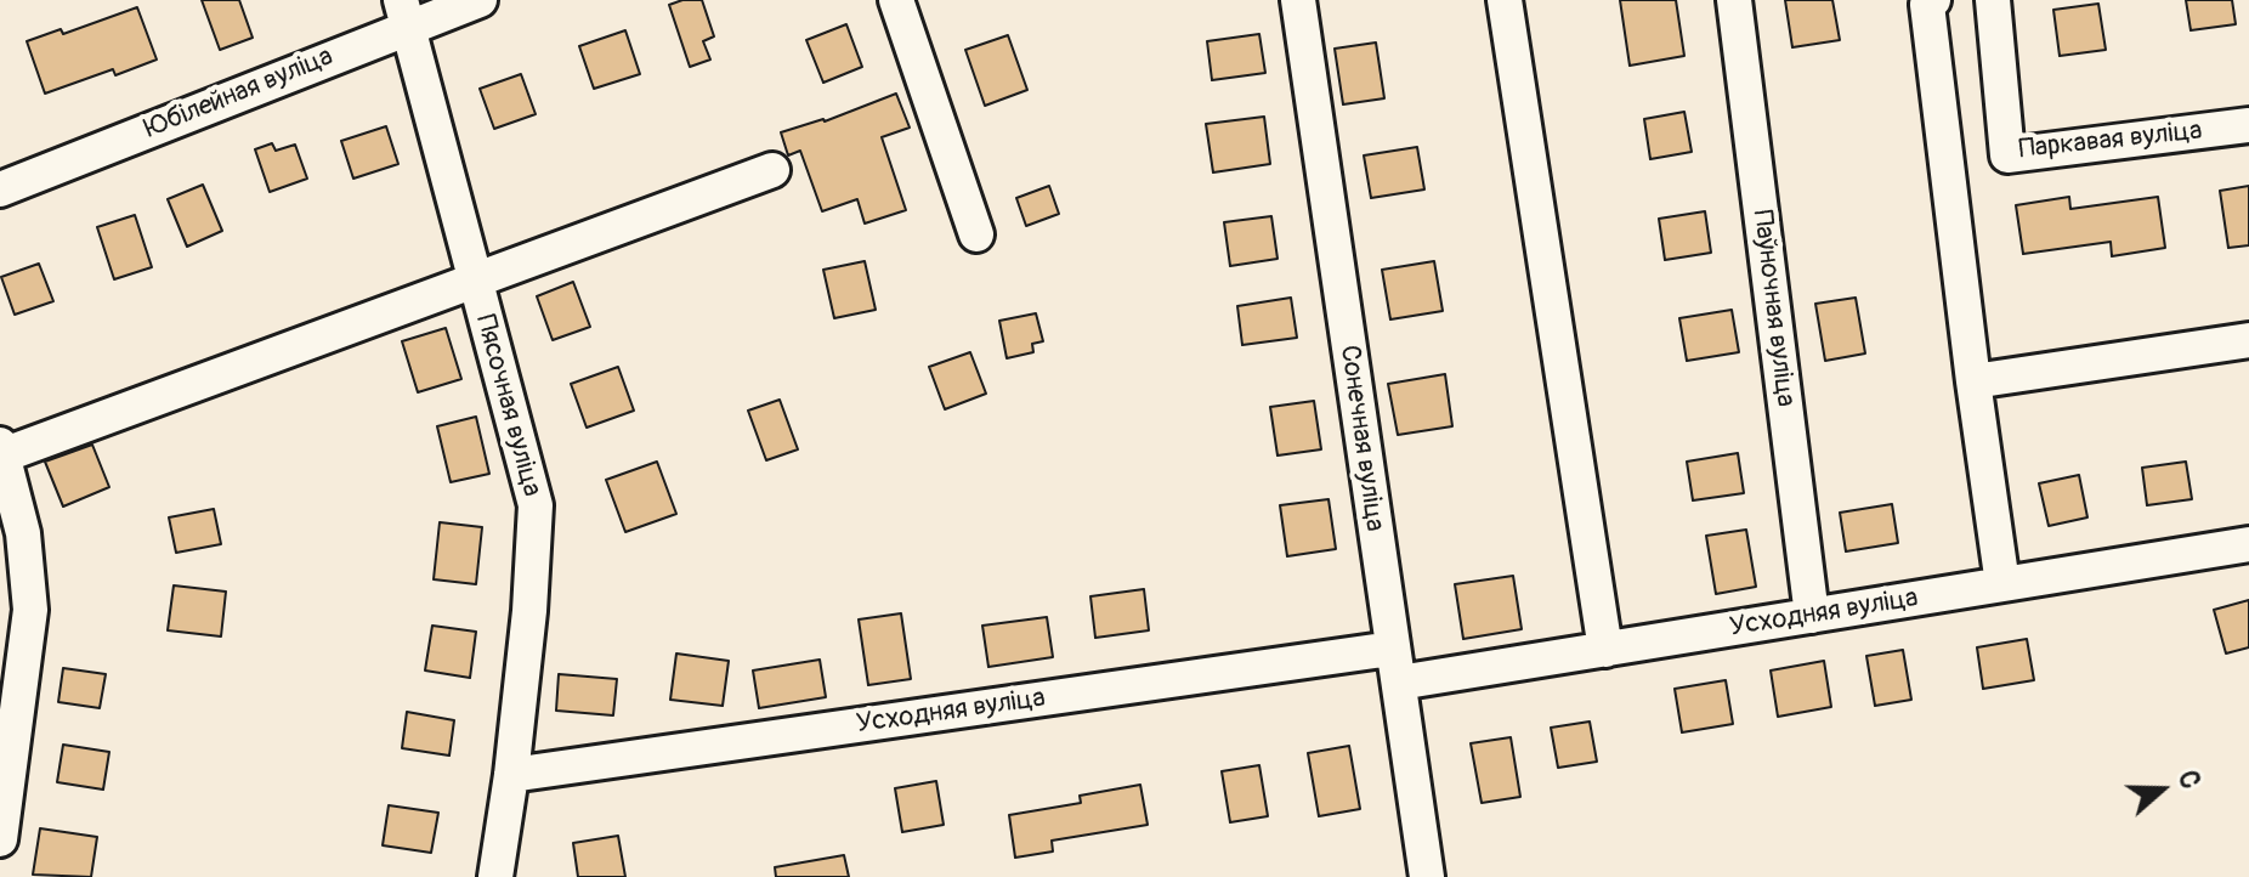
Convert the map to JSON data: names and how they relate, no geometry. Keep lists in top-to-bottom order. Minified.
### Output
{"streets":{"street":["Юбілейная вуліца","Паркавая вуліца","Паўночная вуліца","Пясочная вуліца","Сонечная вуліца","Усходняя вуліца"]},"crossings":[["Юбілейная вуліца","Пясочная вуліца"],["Паўночная вуліца","Усходняя вуліца"],["Пясочная вуліца","Усходняя вуліца"],["Сонечная вуліца","Усходняя вуліца"]],"north":"right"}
